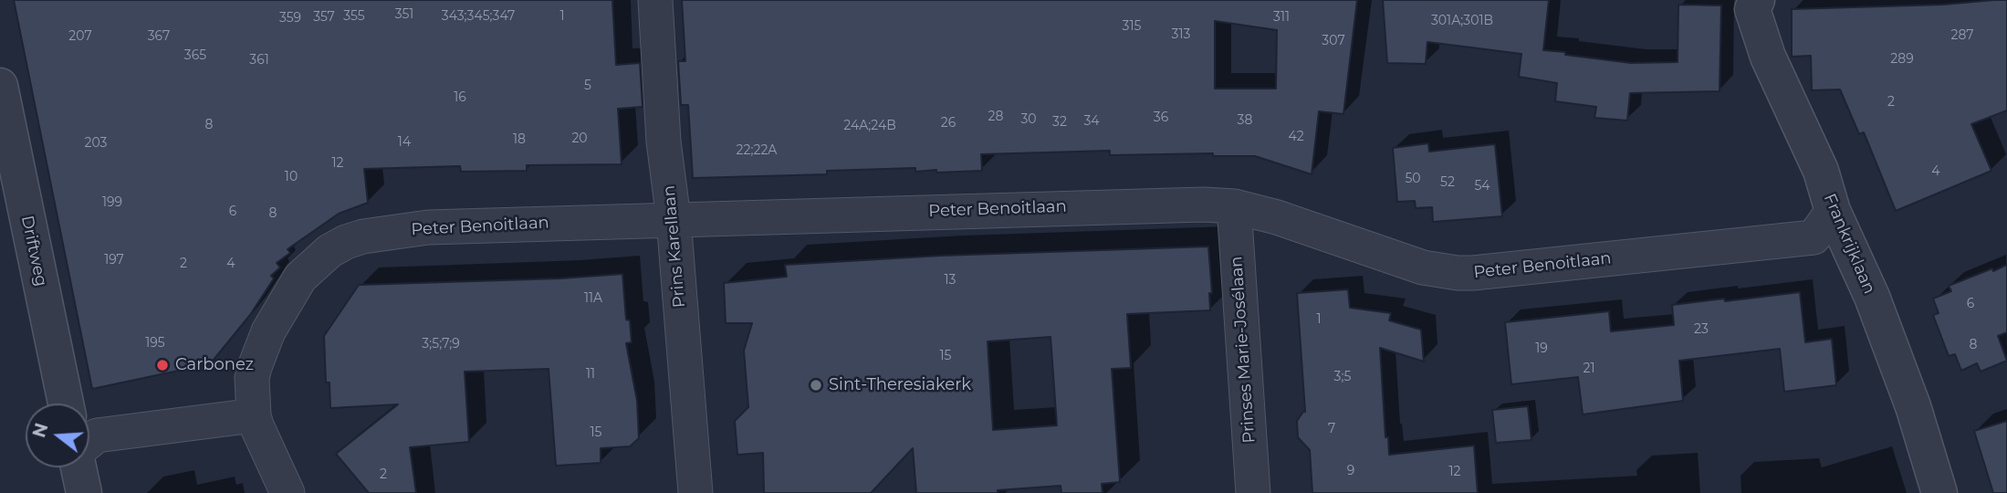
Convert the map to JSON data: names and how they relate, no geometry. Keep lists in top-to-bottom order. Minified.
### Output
{"streets":{"street":["Peter Benoitlaan","Frankrijklaan","Prins Karellaan","Driftweg","Prinses Marie-Josélaan"]},"crossings":[["Peter Benoitlaan","Frankrijklaan"],["Peter Benoitlaan","Prins Karellaan"],["Peter Benoitlaan","Prinses Marie-Josélaan"]],"places":["Carbonez","Sint-Theresiakerk"],"house_numbers":["351","355","343;345;347","1","357","311","359","301A;301B","315","313","287","207","367","307","365","289","361","5","16","2","28","36","30","38","34","32","26","8","24A;24B","42","20","18","14","203","22;22A","12","4","10","50","52","54","199","6","8","197","2","4","13","11A","6","1","23","195","3;5;7;9","8","19","15","21","11","3;5","7","15","9","12","2"],"north":"left"}
